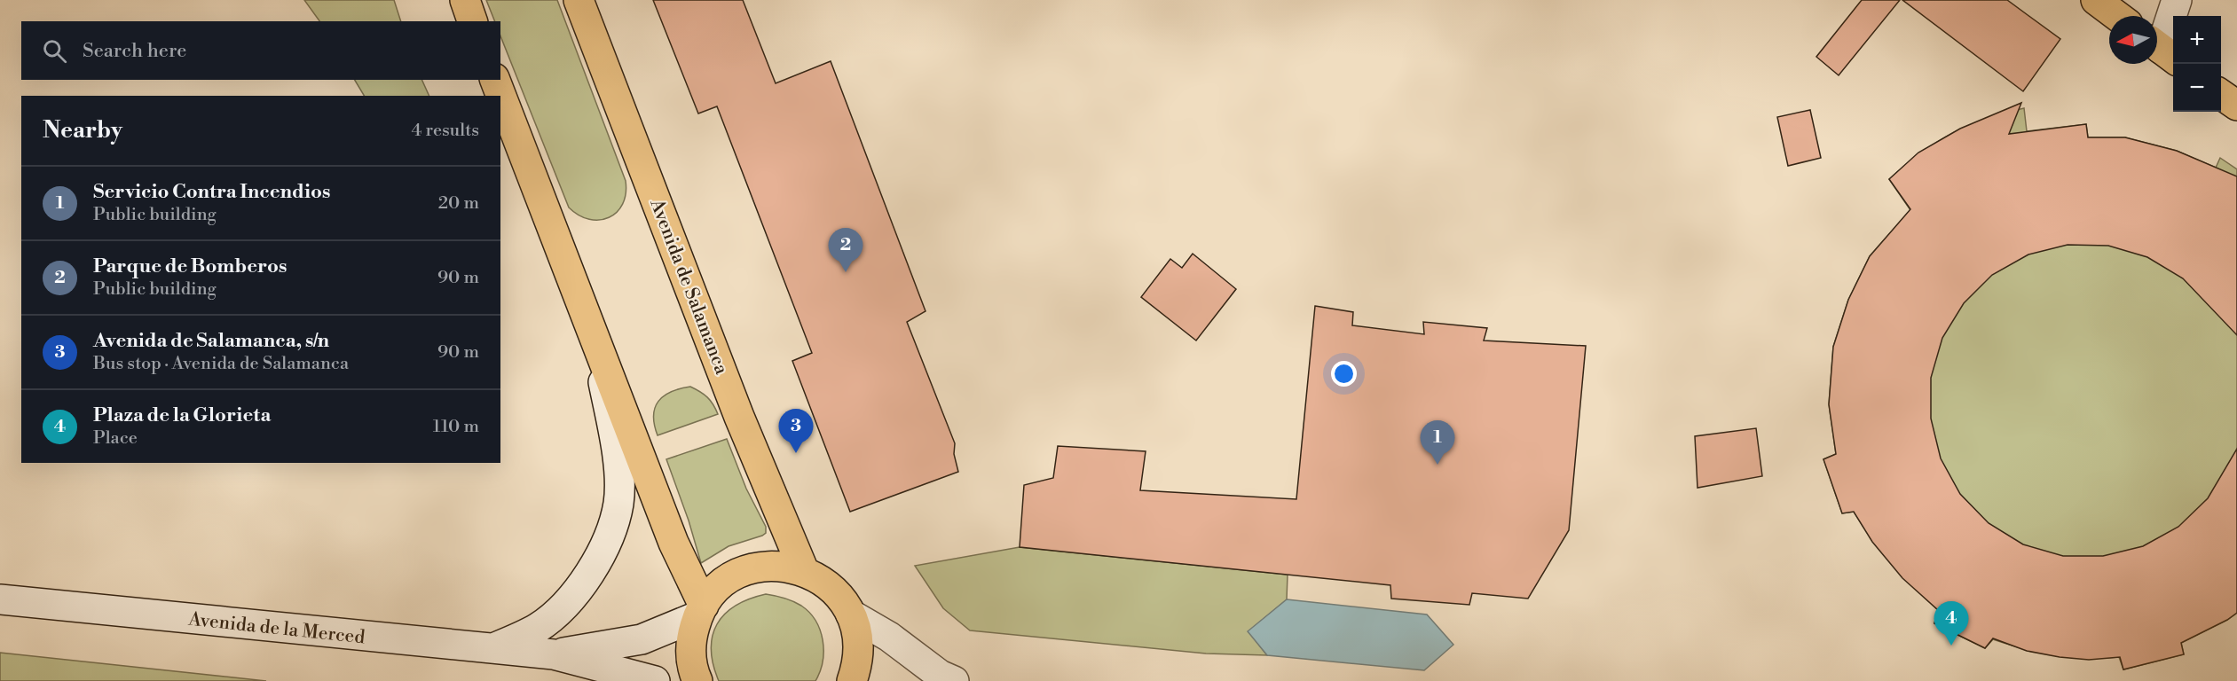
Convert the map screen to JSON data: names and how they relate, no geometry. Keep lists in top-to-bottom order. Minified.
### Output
{"streets":{"main road":["Avenida de Salamanca","Avenida de la Merced"]},"north":"left","page":{"map_buttons":["+","−"],"search":"Search here","heading":["Nearby","4 results"],"list":[{"mark":"1","name":"Servicio Contra Incendios","note":"Public building","value":"20 m"},{"mark":"2","name":"Parque de Bomberos","note":"Public building","value":"90 m"},{"mark":"3","name":"Avenida de Salamanca, s/n","note":"Bus stop · Avenida de Salamanca","value":"90 m"},{"mark":"4","name":"Plaza de la Glorieta","note":"Place","value":"110 m"}],"pins":["2","3","1","4"]}}
